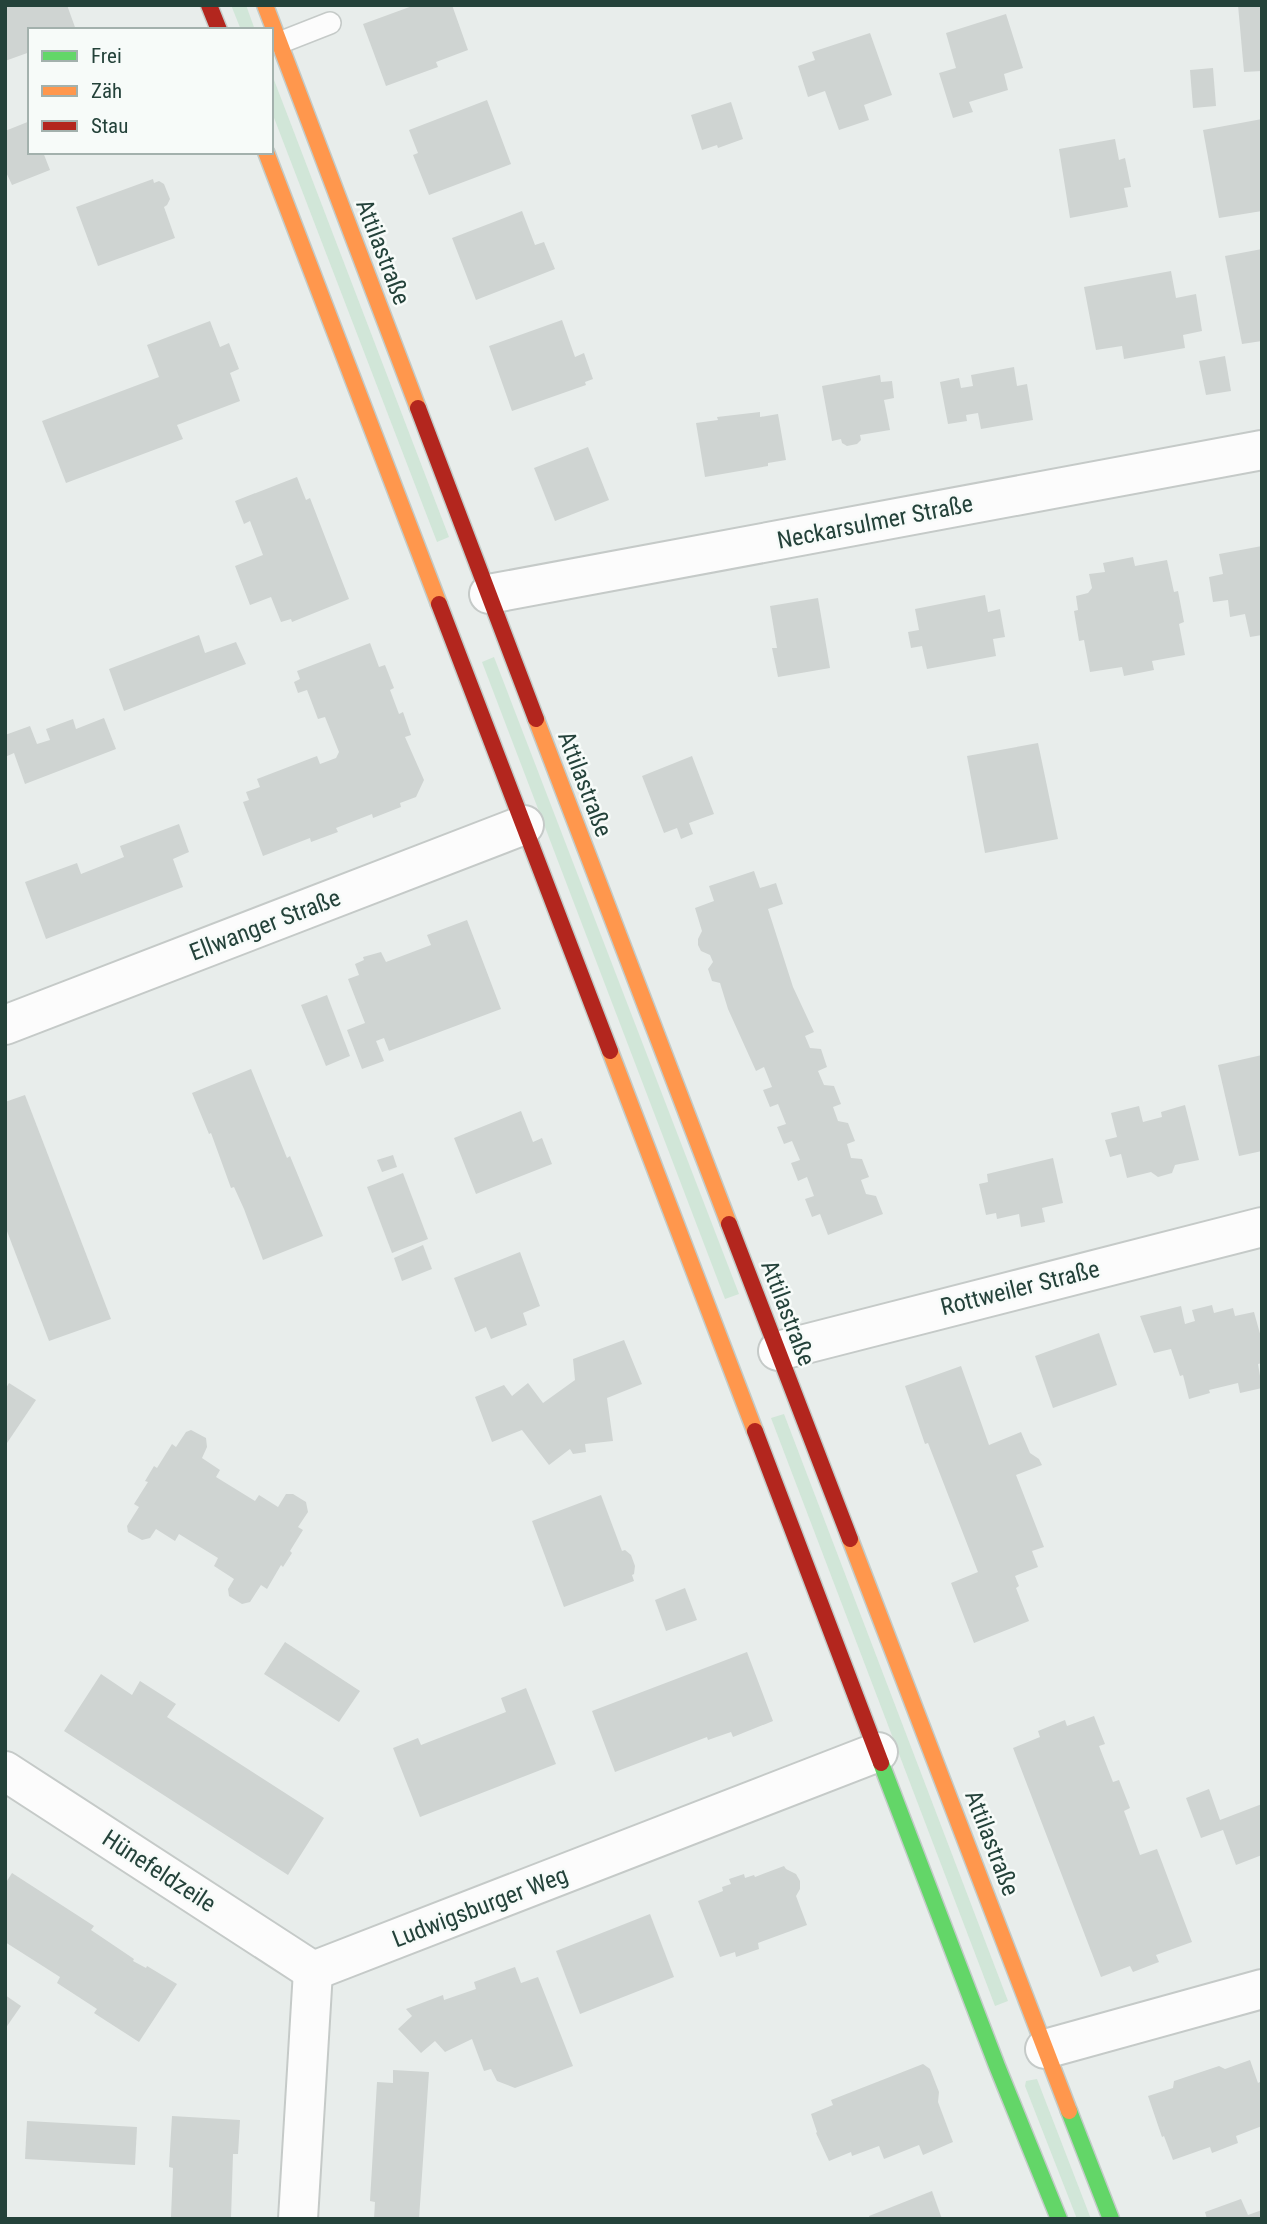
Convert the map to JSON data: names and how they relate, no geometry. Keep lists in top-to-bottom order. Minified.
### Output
{"streets":{"main road":["Attilastraße"],"street":["Neckarsulmer Straße","Ellwanger Straße","Rottweiler Straße","Hünefeldzeile","Ludwigsburger Weg"]},"crossings":[["Attilastraße","Neckarsulmer Straße"],["Attilastraße","Ellwanger Straße"],["Attilastraße","Rottweiler Straße"],["Attilastraße","Ludwigsburger Weg"],["Hünefeldzeile","Ludwigsburger Weg"]],"legend":["Frei","Zäh","Stau"]}
